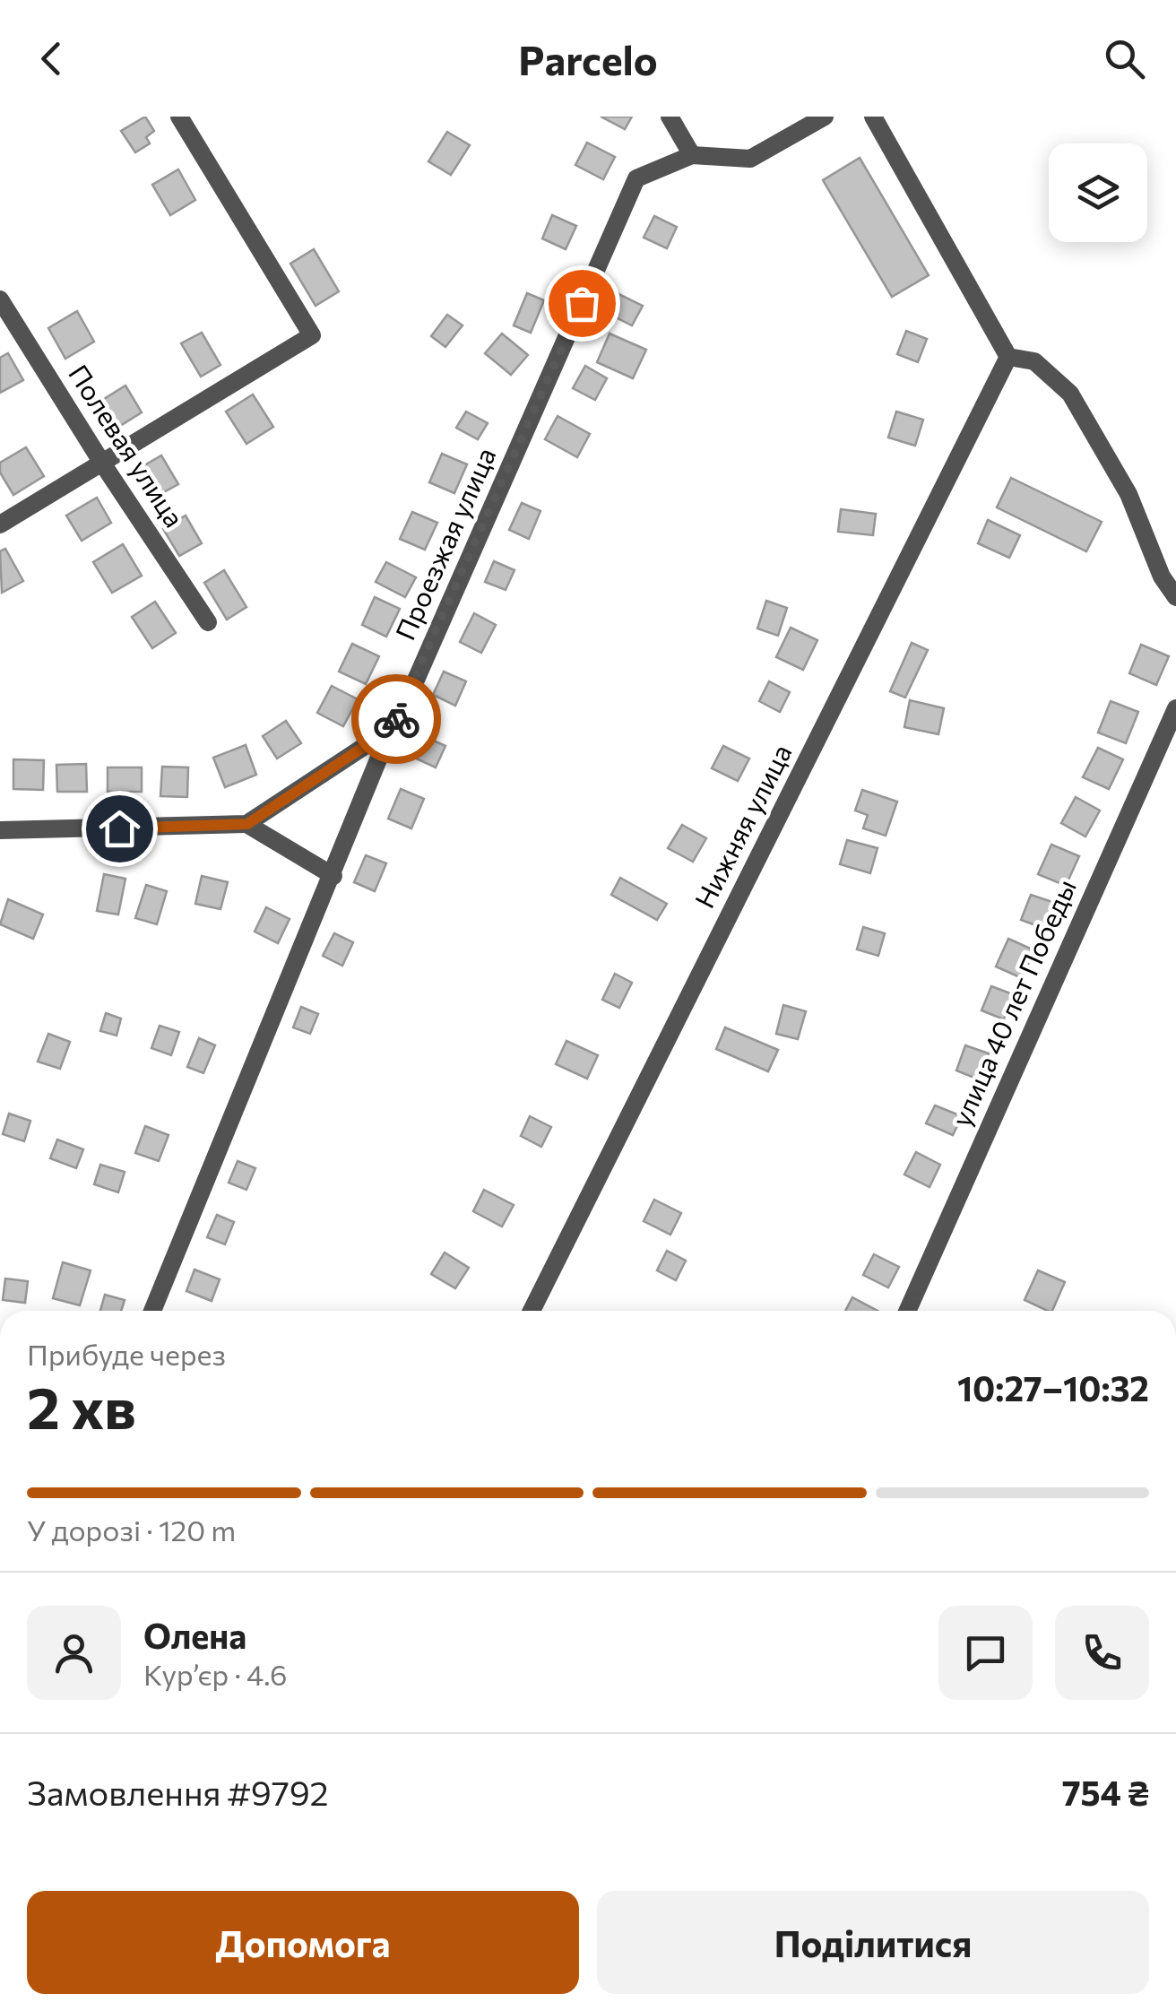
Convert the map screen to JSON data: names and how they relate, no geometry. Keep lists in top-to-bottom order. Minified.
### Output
{"streets":{"street":["Полевая улица","Проезжая улица","Нижняя улица","улица 40 лет Победы"]},"page":{"header":"Parcelo","heading":["2 хв","Прибуде через","10:27–10:32"],"panel":["Олена","Кур’єр · 4.6","Замовлення #9792","754 ₴"],"bar":"У дорозі · 120 m","buttons":["Допомога","Поділитися"]}}
